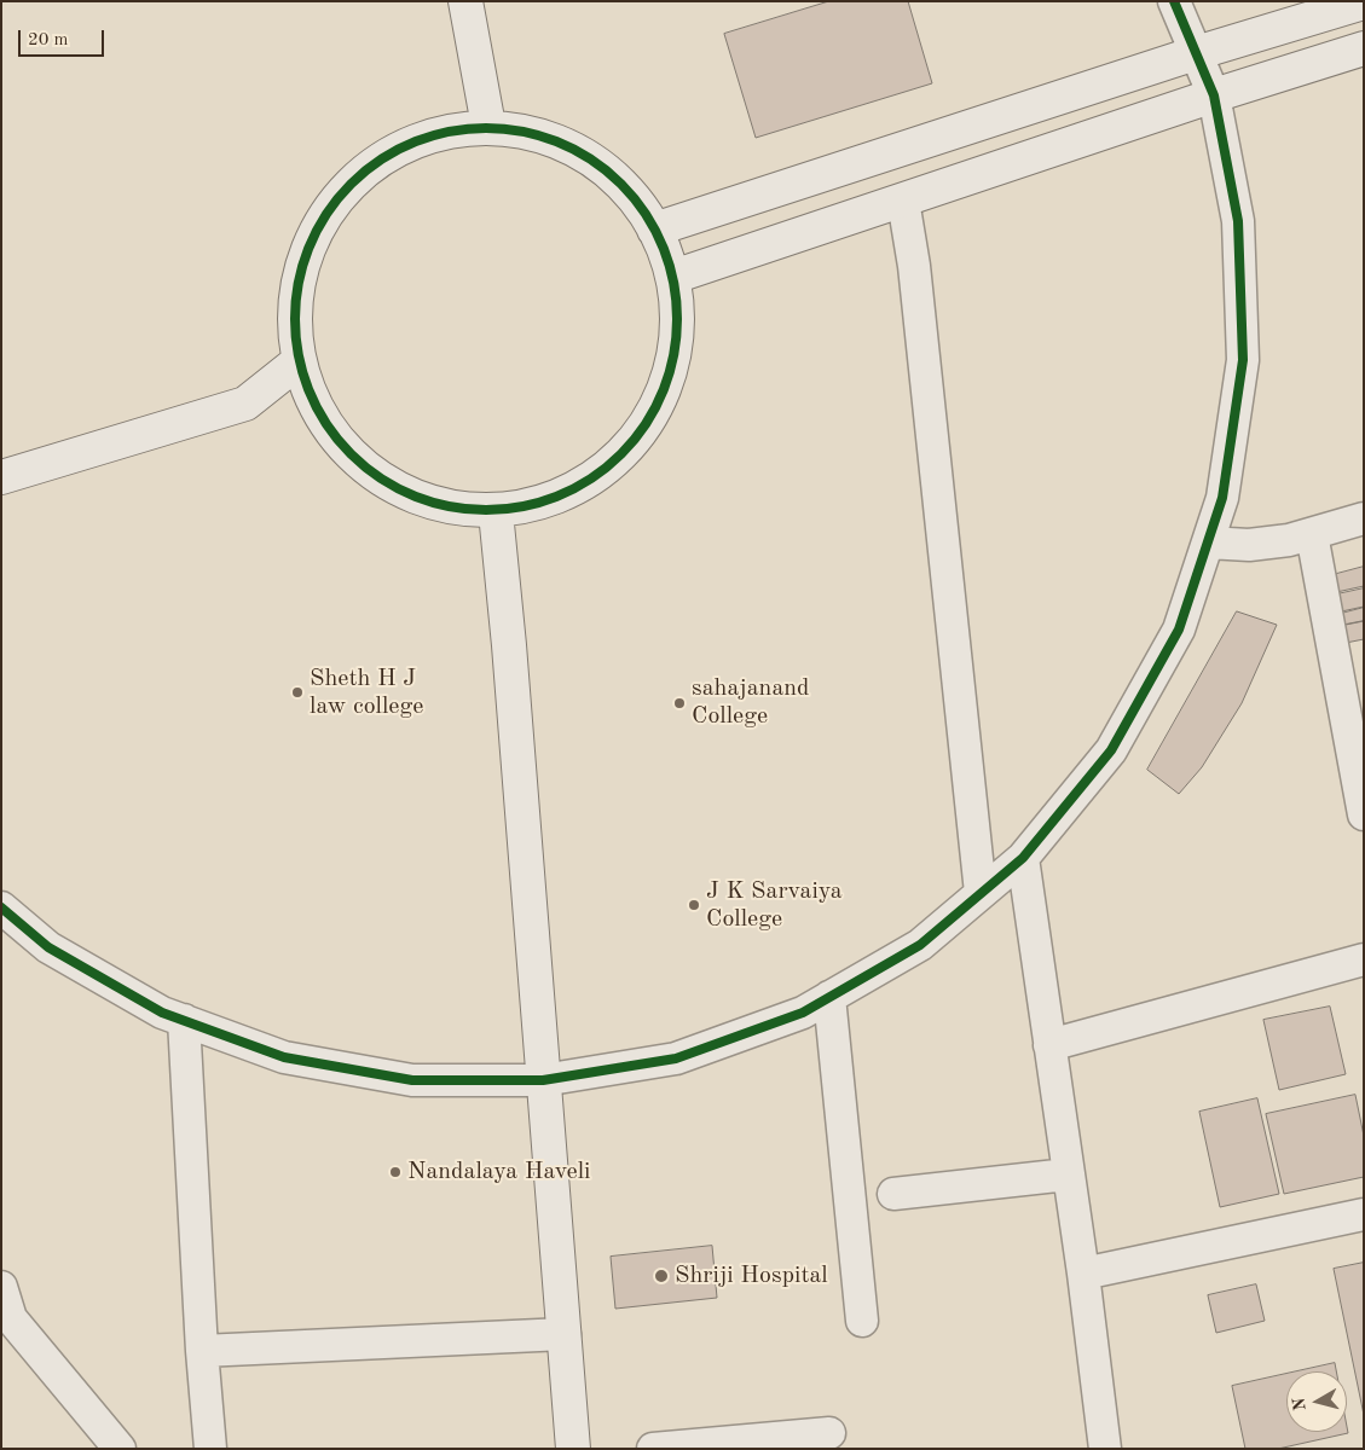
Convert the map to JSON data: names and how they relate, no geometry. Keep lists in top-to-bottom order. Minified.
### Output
{"places":["Sheth H J law college","sahajanand College","J K Sarvaiya College","Nandalaya Haveli","Shriji Hospital"],"scale_bar":"20 m","north":"left"}
